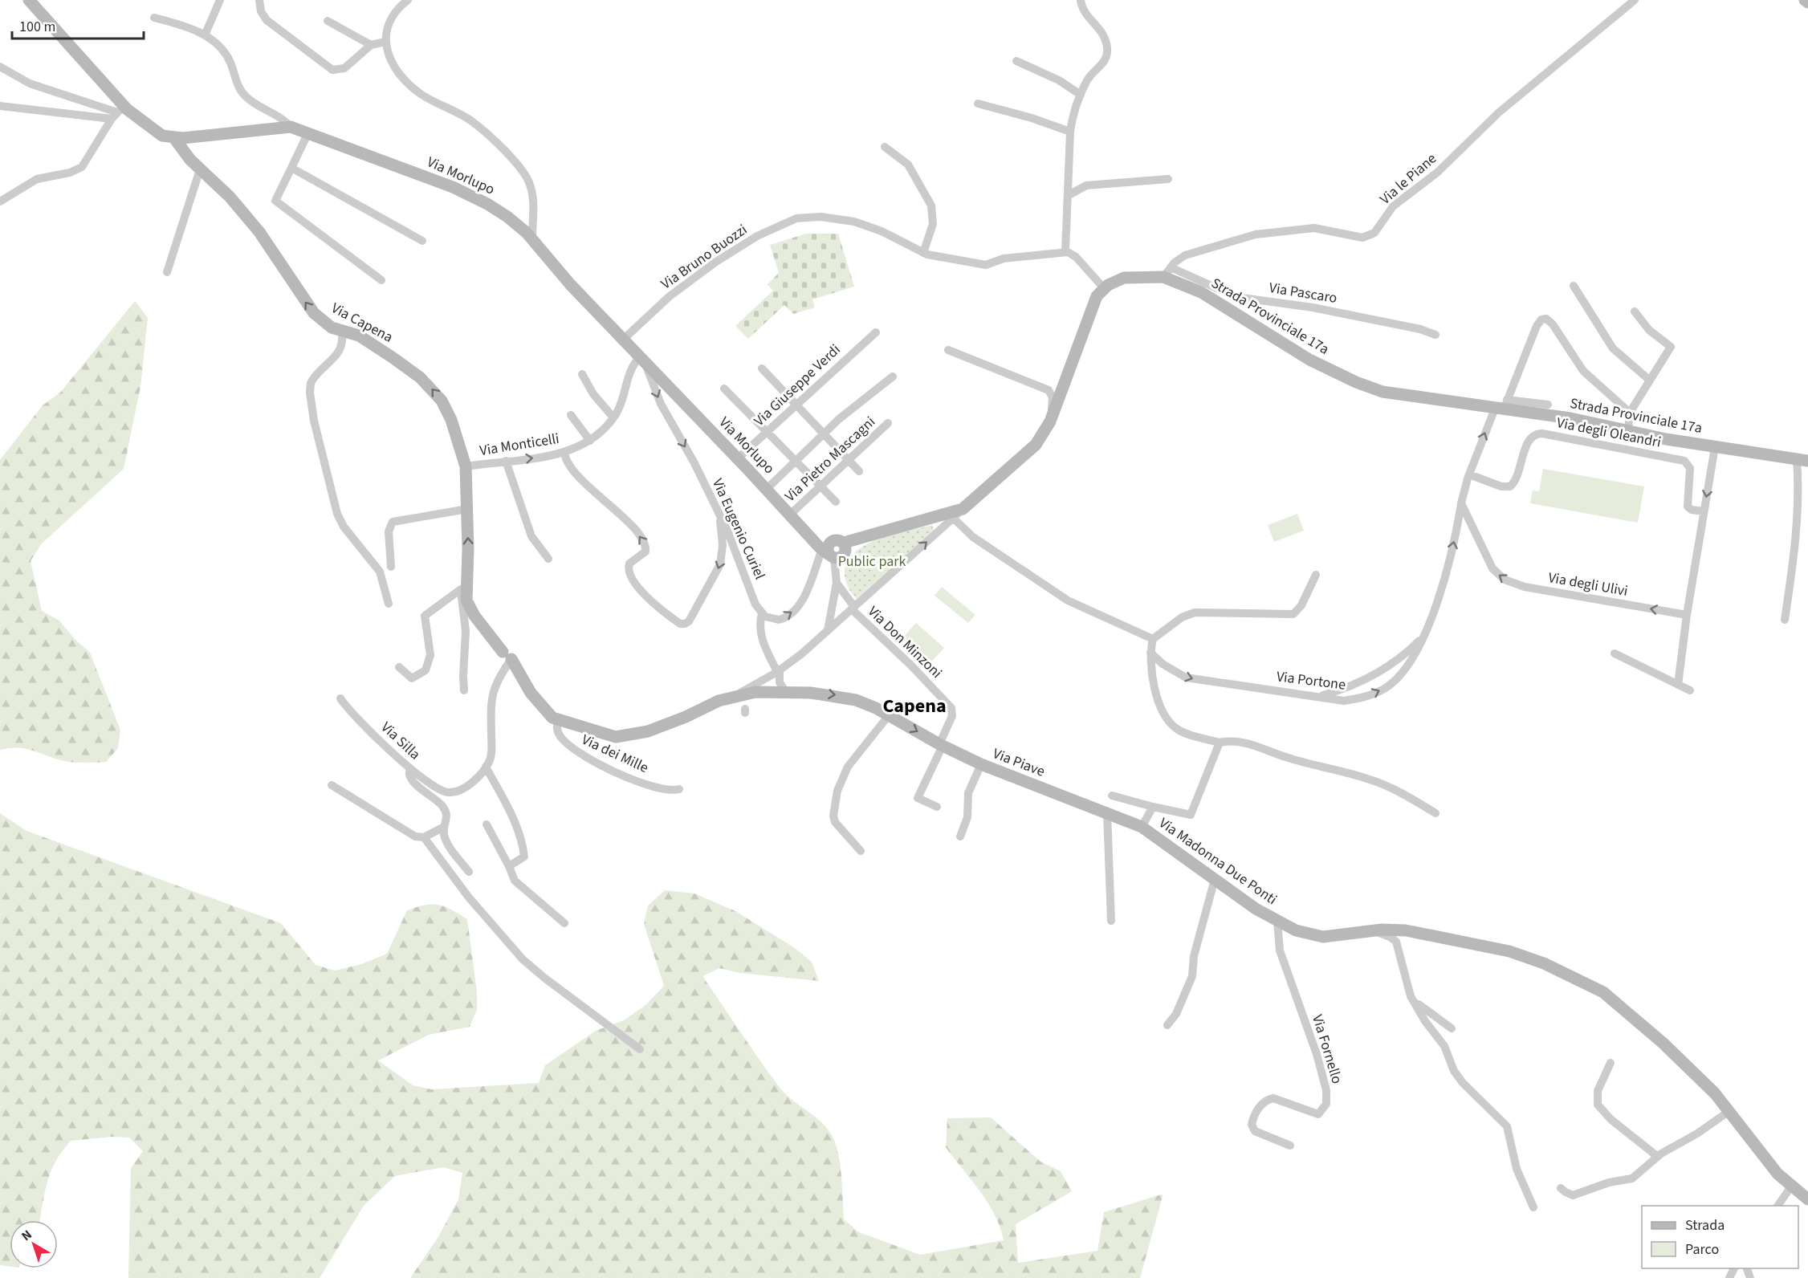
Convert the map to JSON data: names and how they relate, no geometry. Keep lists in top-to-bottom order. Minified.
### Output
{"streets":{"main road":["Via Morlupo","Strada Provinciale 17a","Via Capena","Via Piave","Via Madonna Due Ponti"],"street":["Via le Piane","Via Bruno Buozzi","Via Pascaro","Via Giuseppe Verdi","Via degli Oleandri","Via Monticelli","Via Pietro Mascagni","Via Eugenio Curiel","Via degli Ulivi","Via Don Minzoni","Via Portone","Via Silla","Via dei Mille","Via Fornello"]},"crossings":[["Via Morlupo","Via Bruno Buozzi"],["Via Morlupo","Via Capena"],["Via Morlupo","Via Giuseppe Verdi"],["Via Morlupo","Via Monticelli"],["Via Morlupo","Via Pietro Mascagni"],["Via Morlupo","Via Eugenio Curiel"],["Via le Piane","Via Pascaro"],["Via le Piane","Strada Provinciale 17a"],["Via Pascaro","Strada Provinciale 17a"],["Via Capena","Via Monticelli"],["Via Capena","Via dei Mille"],["Via Capena","Via Piave"],["Via Monticelli","Via Eugenio Curiel"],["Via degli Ulivi","Via Portone"],["Via Don Minzoni","Via Piave"],["Via dei Mille","Via Piave"],["Via Piave","Via Madonna Due Ponti"],["Via Madonna Due Ponti","Via Fornello"]],"one_way":["Via Capena","Via degli Ulivi"],"districts":["Capena"],"parks":["Public park"],"legend":["Strada","Parco"],"scale_bar":"100 m","north":"top left"}
